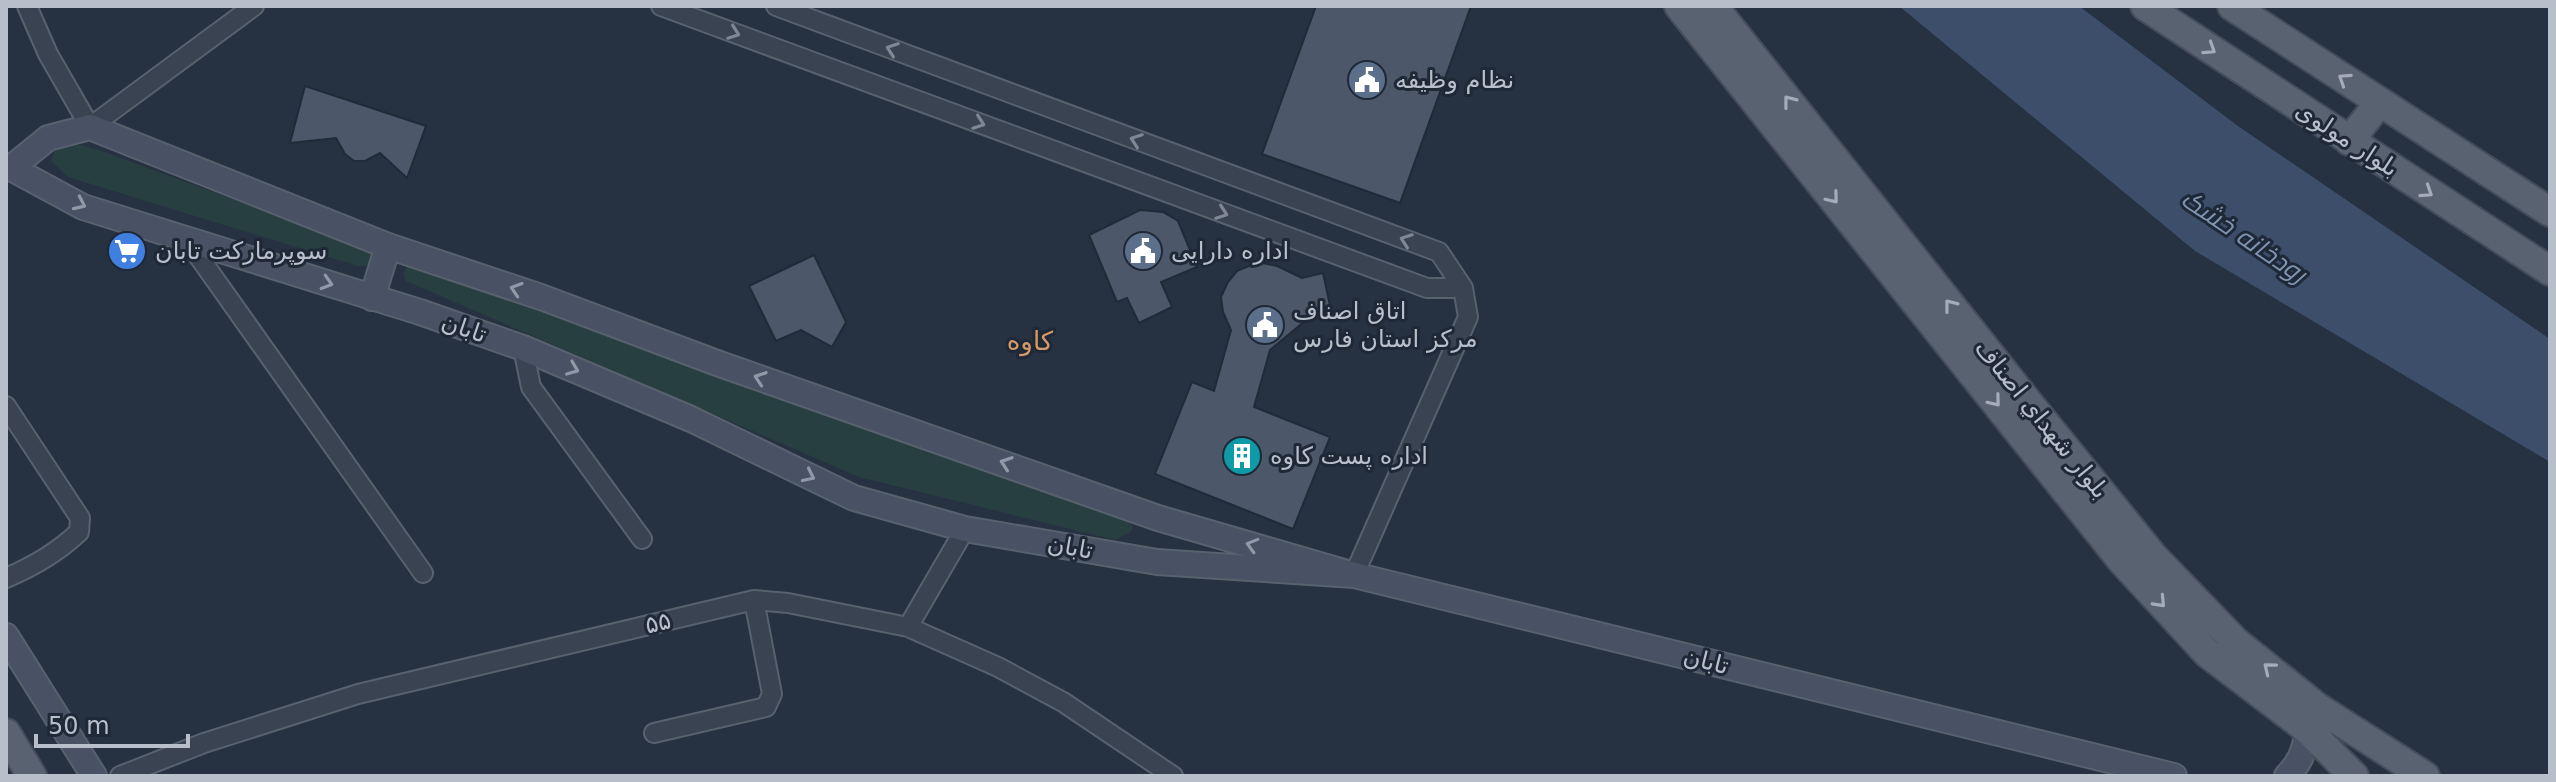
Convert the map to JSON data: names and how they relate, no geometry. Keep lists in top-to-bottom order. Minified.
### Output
{"streets":{"main road":["بلوار مولوی","بلوار شهداي اصناف"],"street":["تابان","۵۵"]},"districts":["کاوه"],"water":["رودخانه خشک"],"places":{"public building":["نظام وظیفه","اداره دارایی","اتاق اصناف مرکز استان فارس"],"supermarket":["سوپرمارکت تابان"],"building":["اداره پست کاوه"]},"scale_bar":"50 m"}
